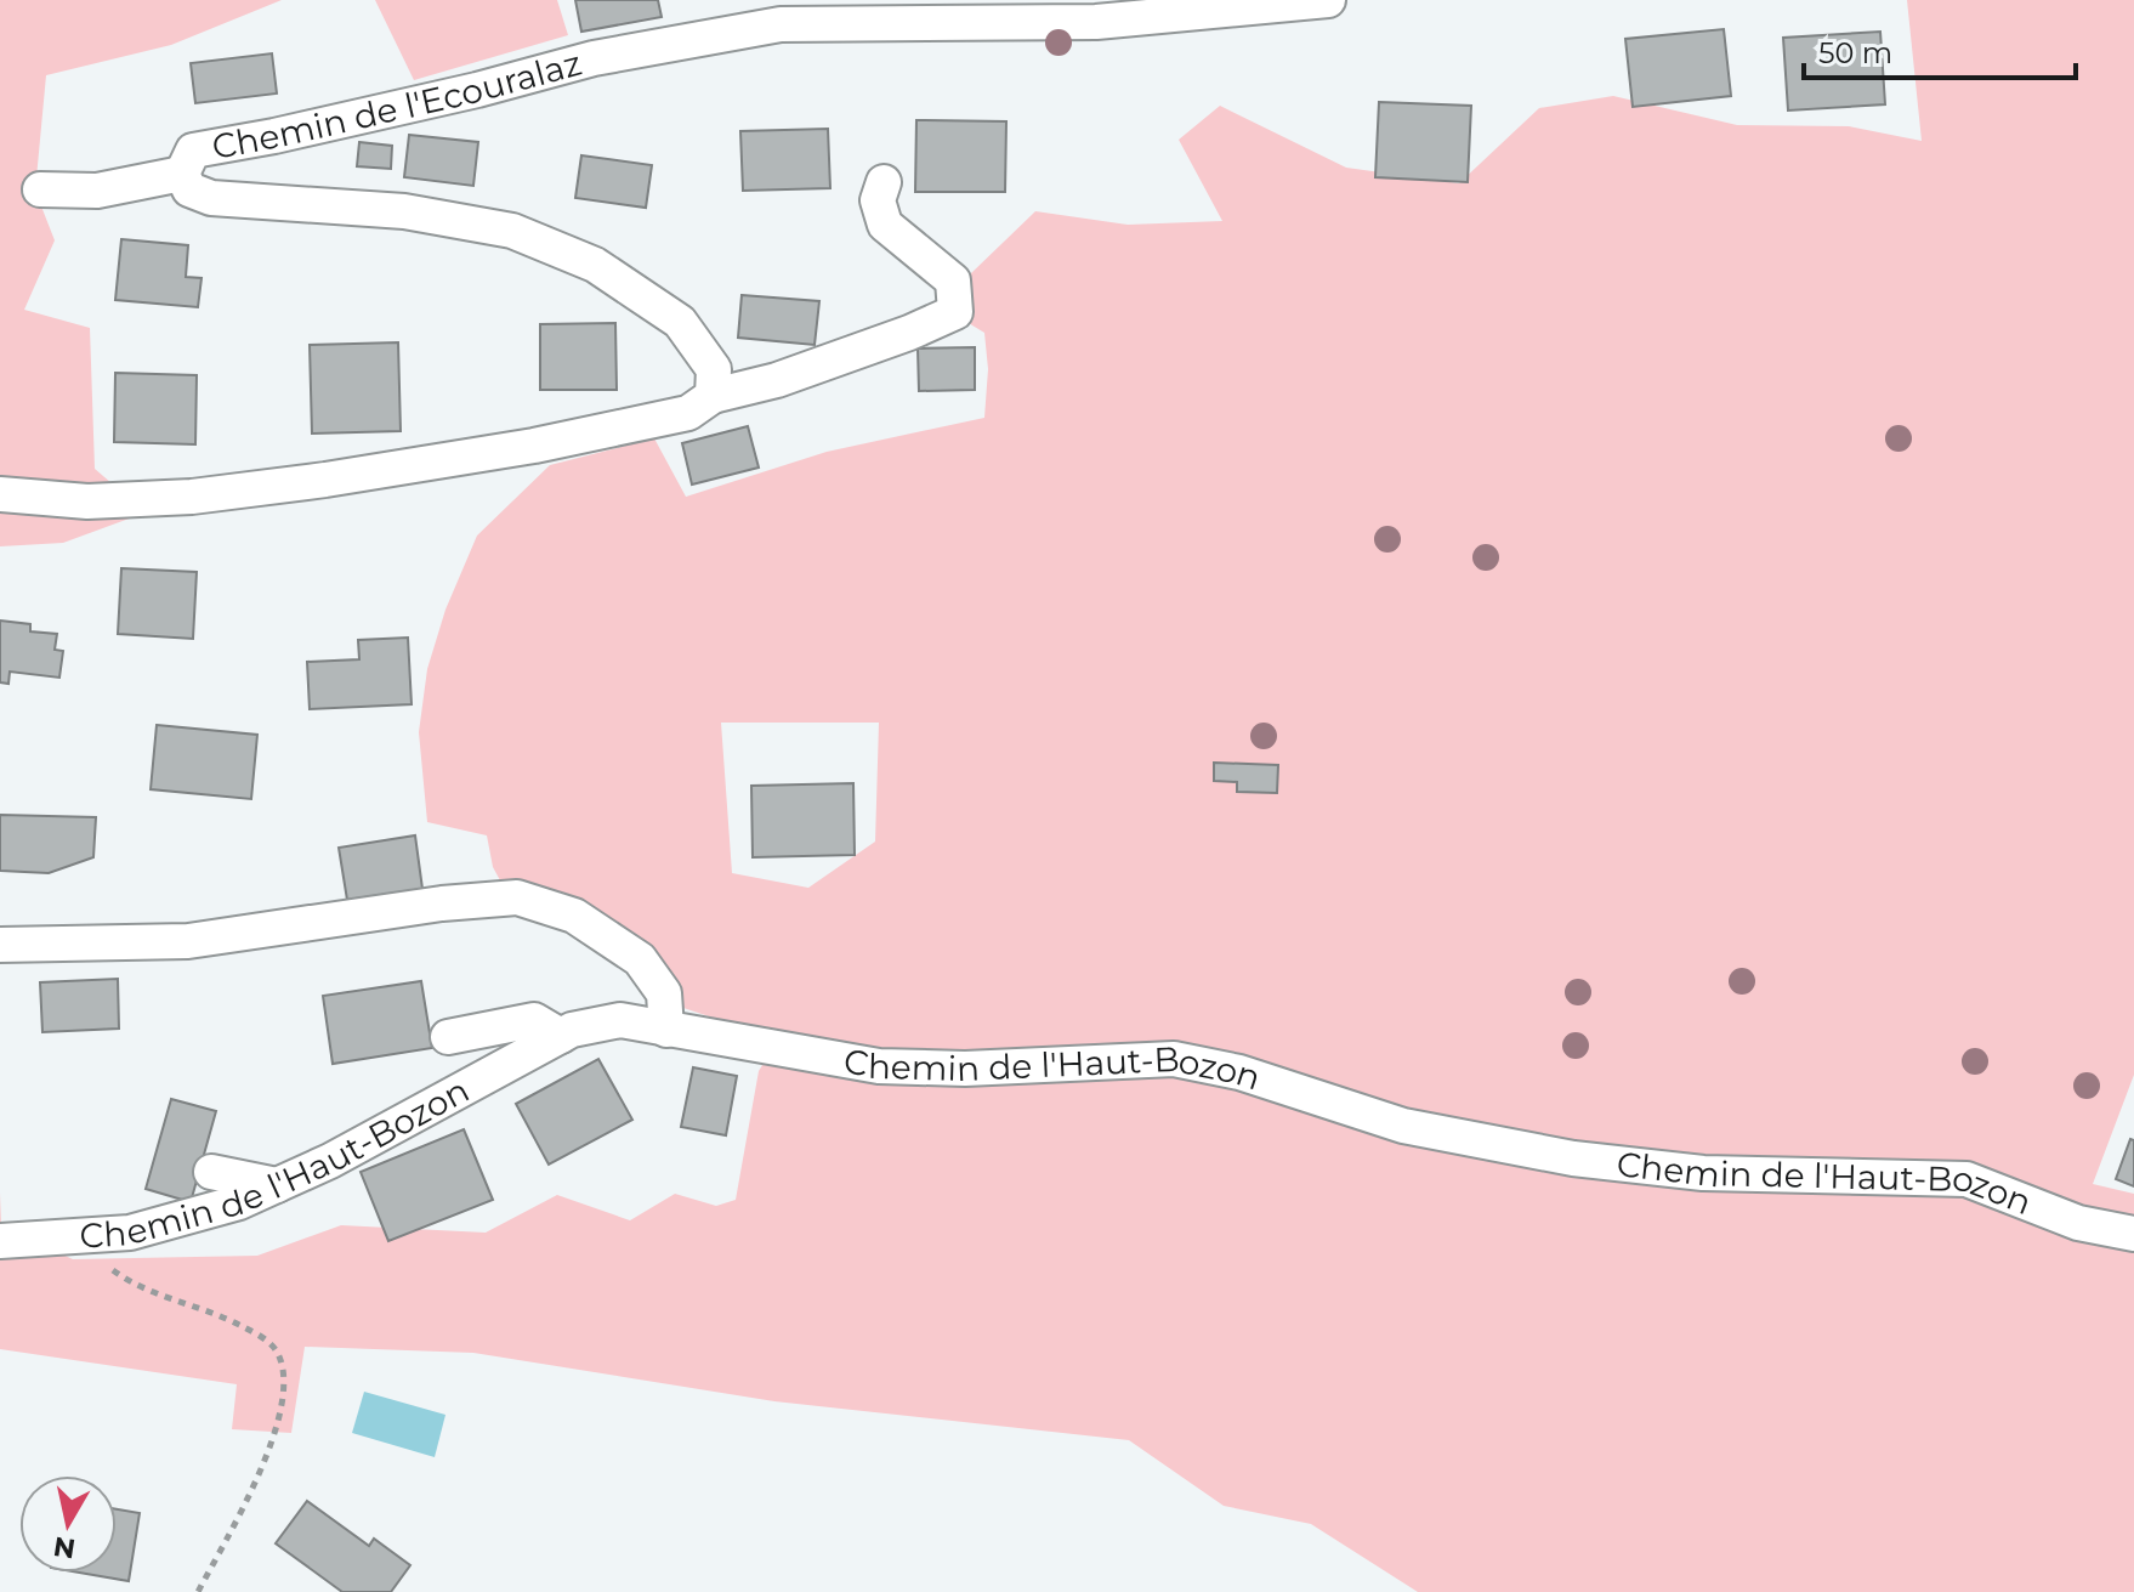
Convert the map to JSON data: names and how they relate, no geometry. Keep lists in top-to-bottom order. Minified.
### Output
{"streets":{"street":["Chemin de l'Ecouralaz","Chemin de l'Haut-Bozon"]},"scale_bar":"50 m","north":"bottom"}
